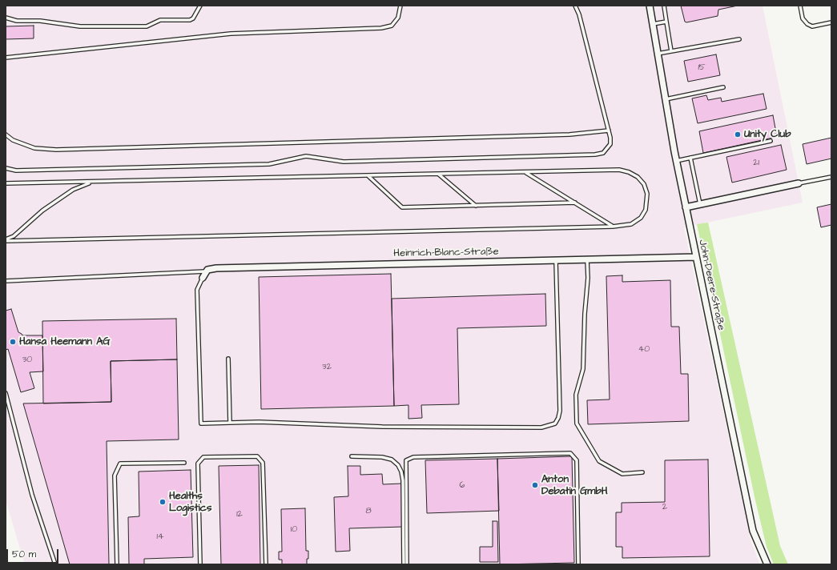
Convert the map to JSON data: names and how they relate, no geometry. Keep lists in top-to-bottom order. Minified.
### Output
{"streets":{"street":["Heinrich-Blanc-Straße","John-Deere-Straße"]},"crossings":[["Heinrich-Blanc-Straße","John-Deere-Straße"]],"places":["Unity Club","Hansa Heemann AG","Anton Debatin GmbH","Healths Logistics"],"house_numbers":["15","21","40","30","32","6","2","8","12","10","14"],"scale_bar":"50 m"}
